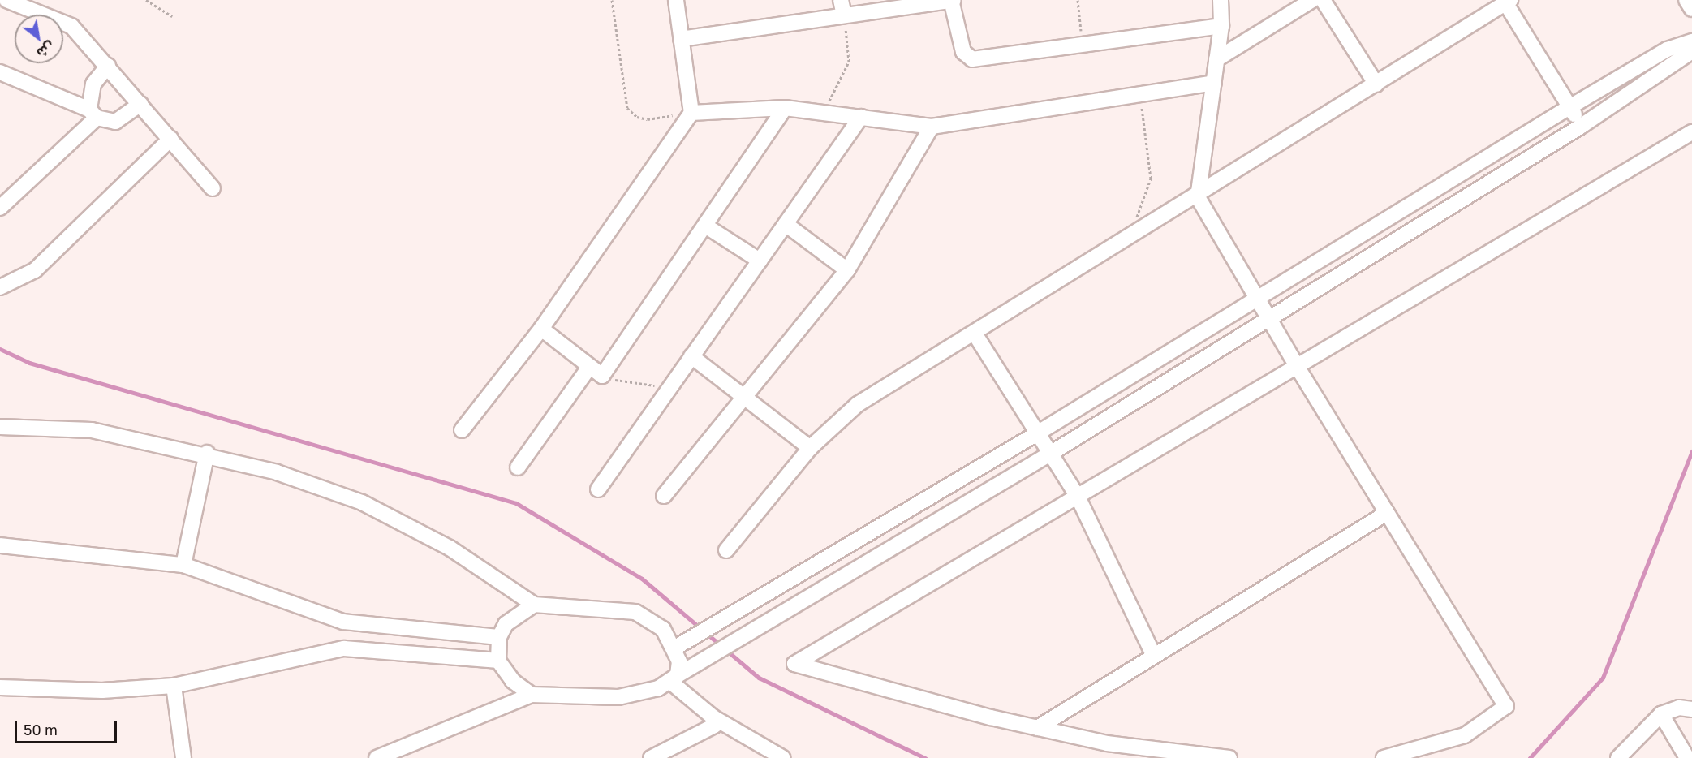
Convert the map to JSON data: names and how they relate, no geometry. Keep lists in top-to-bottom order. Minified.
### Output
{"scale_bar":"50 m","north":"bottom right"}
